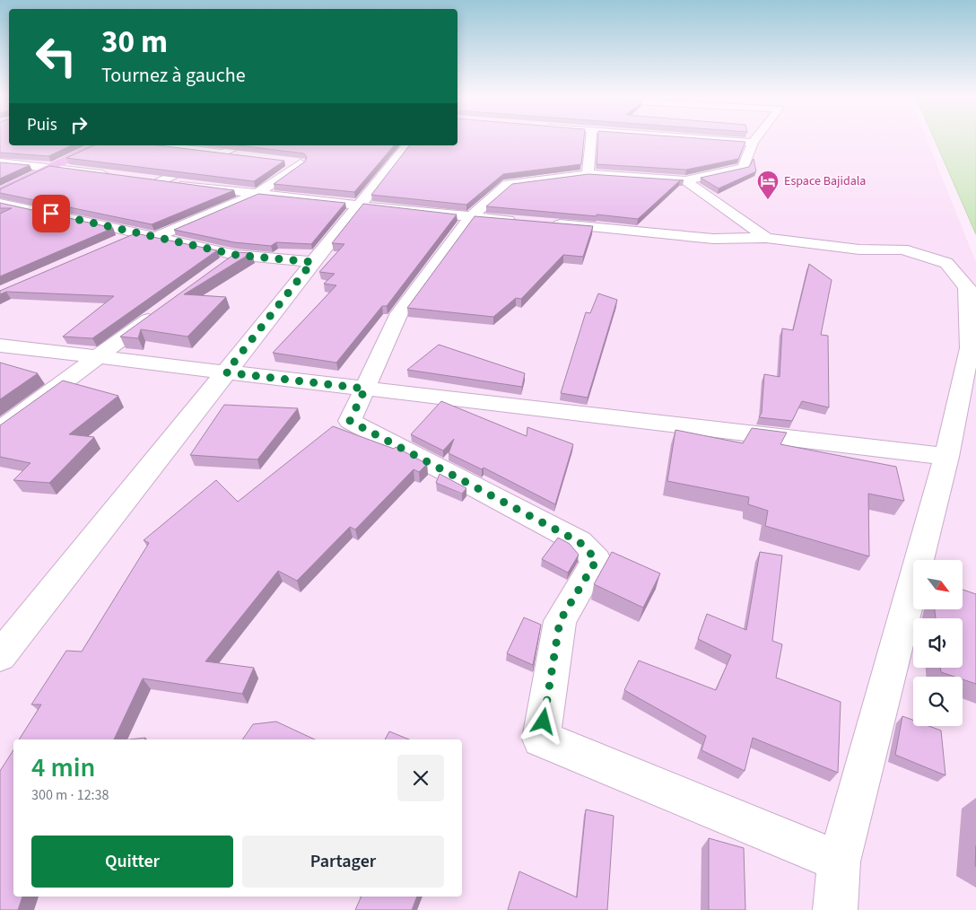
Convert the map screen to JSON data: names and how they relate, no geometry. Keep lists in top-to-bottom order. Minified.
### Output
{"places":{"hotel":["Espace Bajidala"]},"north":"bottom right","page":{"turn":["30 m","Tournez à gauche"],"then":"Puis","heading":["4 min","300 m · 12:38"],"buttons":["Quitter","Partager"]}}
